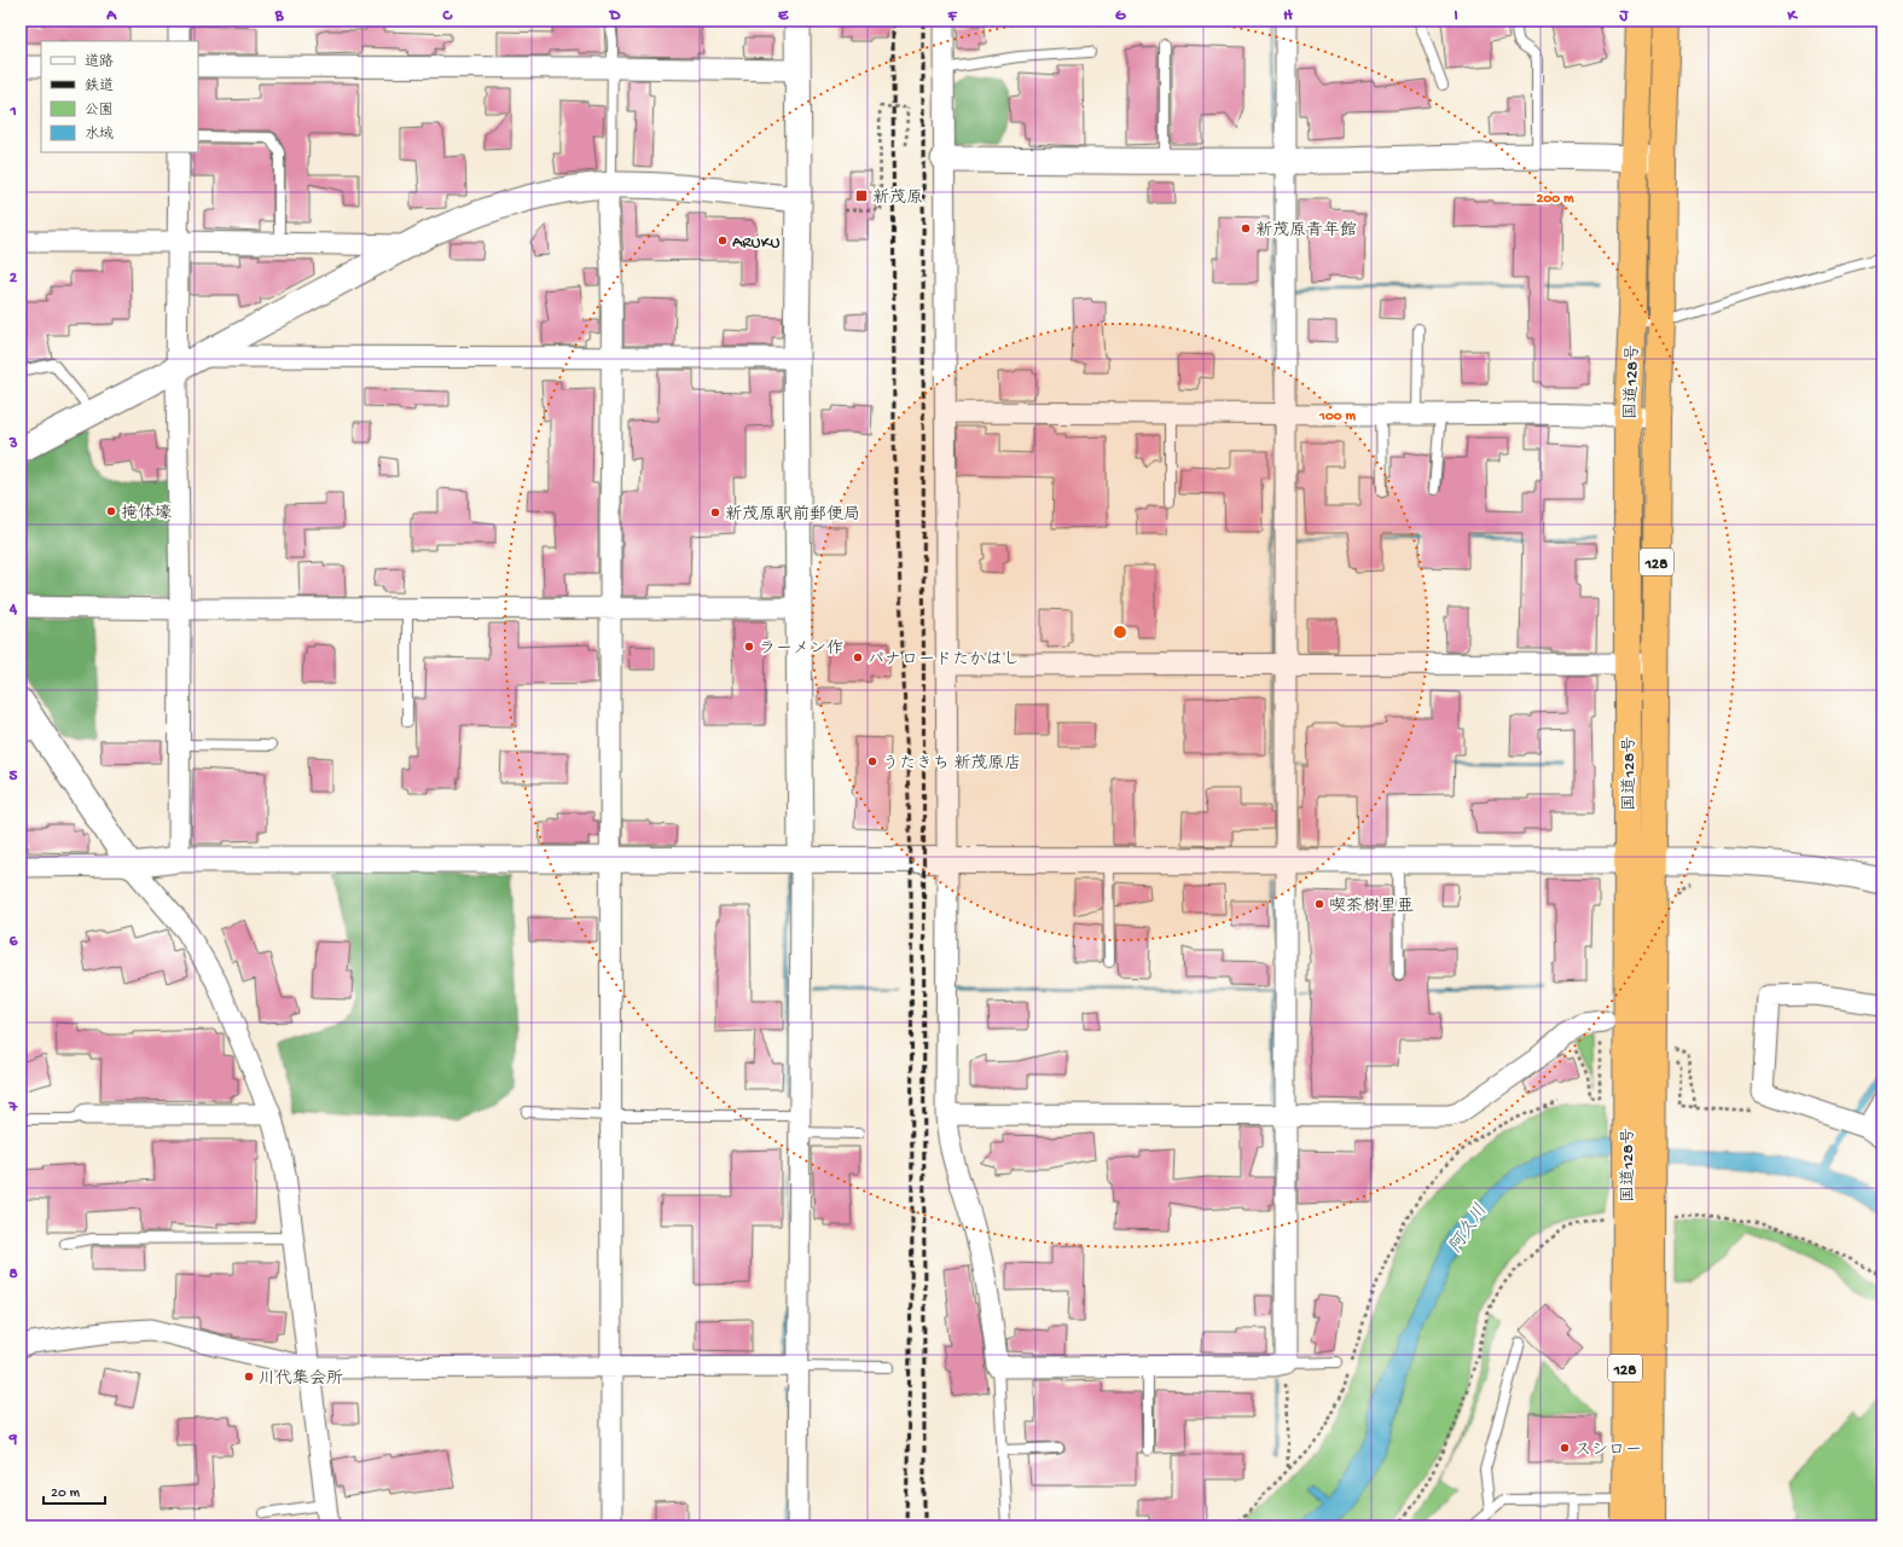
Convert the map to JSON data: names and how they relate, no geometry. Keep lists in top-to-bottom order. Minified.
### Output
{"streets":{"highway":["国道128号","128"]},"water":["阿久川"],"places":{"transit":["新茂原"],"other":["新茂原青年館","ARUKU","掩体壕","新茂原駅前郵便局","ラーメン作","パナロードたかはし","うたきち 新茂原店","喫茶樹里亜","川代集会所","スシロー"]},"legend":["道路","鉄道","公園","水域"],"scale_bar":"20 m","grid":{"columns":["A","B","C","D","E","F","G","H","I","J","K"],"rows":["1","2","3","4","5","6","7","8","9"]},"rings":["200 m","100 m"]}
